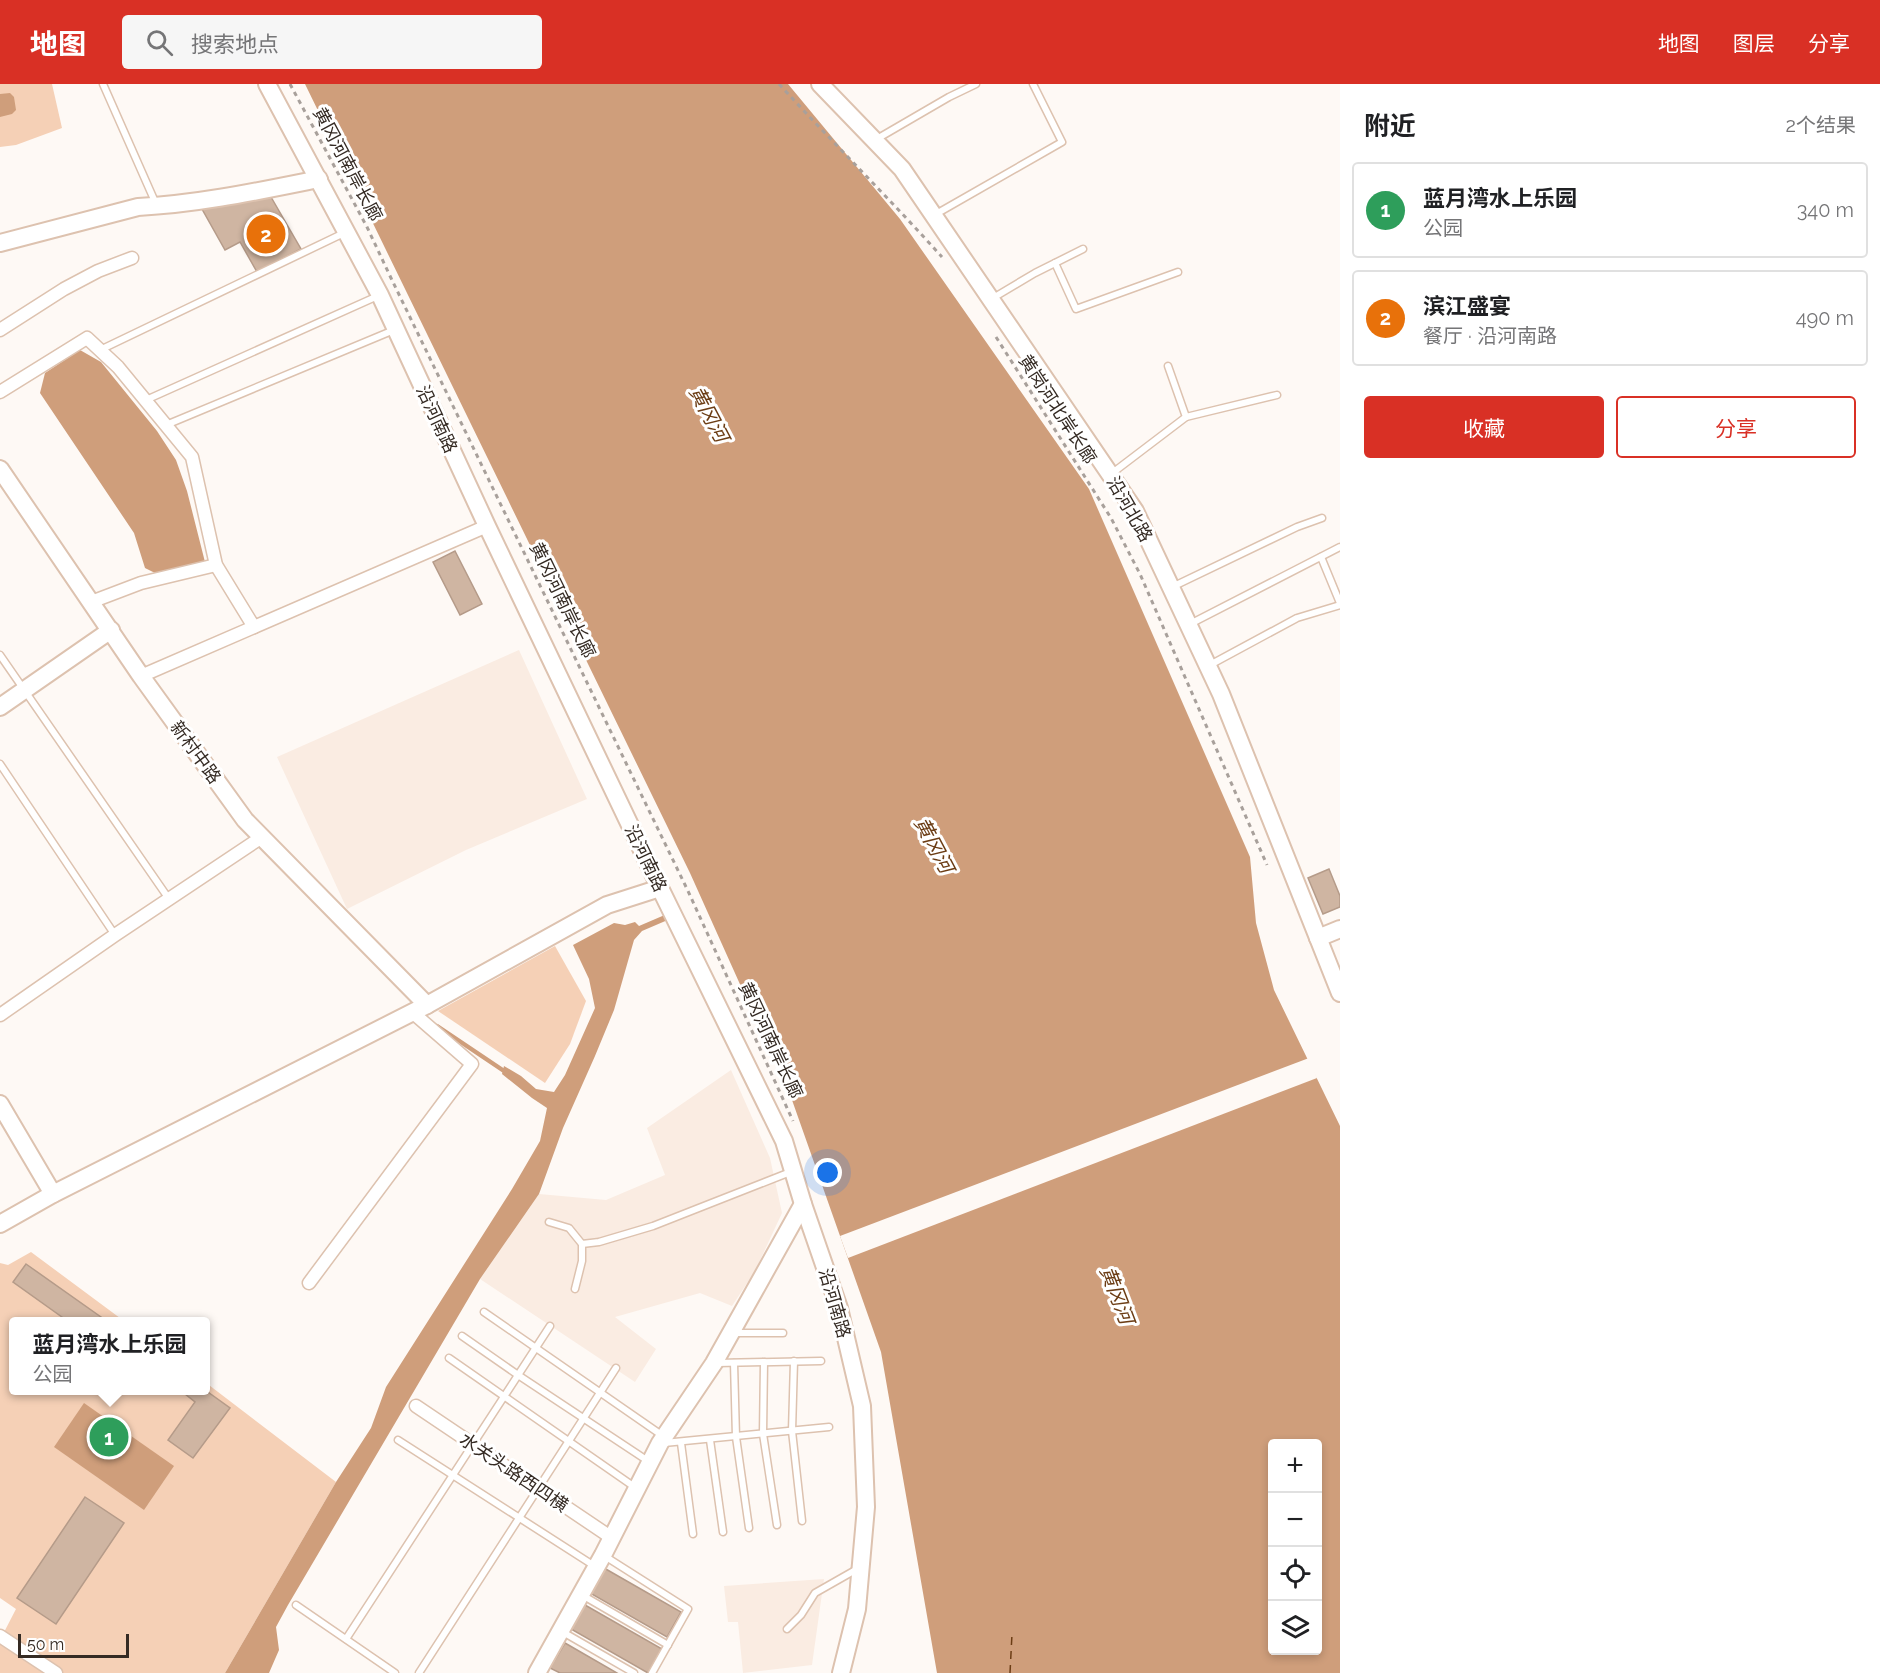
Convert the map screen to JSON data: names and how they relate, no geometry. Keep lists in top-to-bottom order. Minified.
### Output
{"streets":{"street":["沿河南路","沿河北路","新村中路","水关头路西四横"],"path":["黄冈河南岸长廊","黄岗河北岸长廊"]},"water":["黄冈河"],"scale_bar":"50 m","page":{"header":"地图","search":"搜索地点","nav":["地图","图层","分享"],"heading":["附近","2个结果"],"list":[{"mark":"1","name":"蓝月湾水上乐园","note":"公园","value":"340 m"},{"mark":"2","name":"滨江盛宴","note":"餐厅 · 沿河南路","value":"490 m"}],"pins":["2","1"],"buttons":["收藏","分享"],"popup":["蓝月湾水上乐园","公园"],"map_buttons":["+","−"],"scale":"50 m"}}
